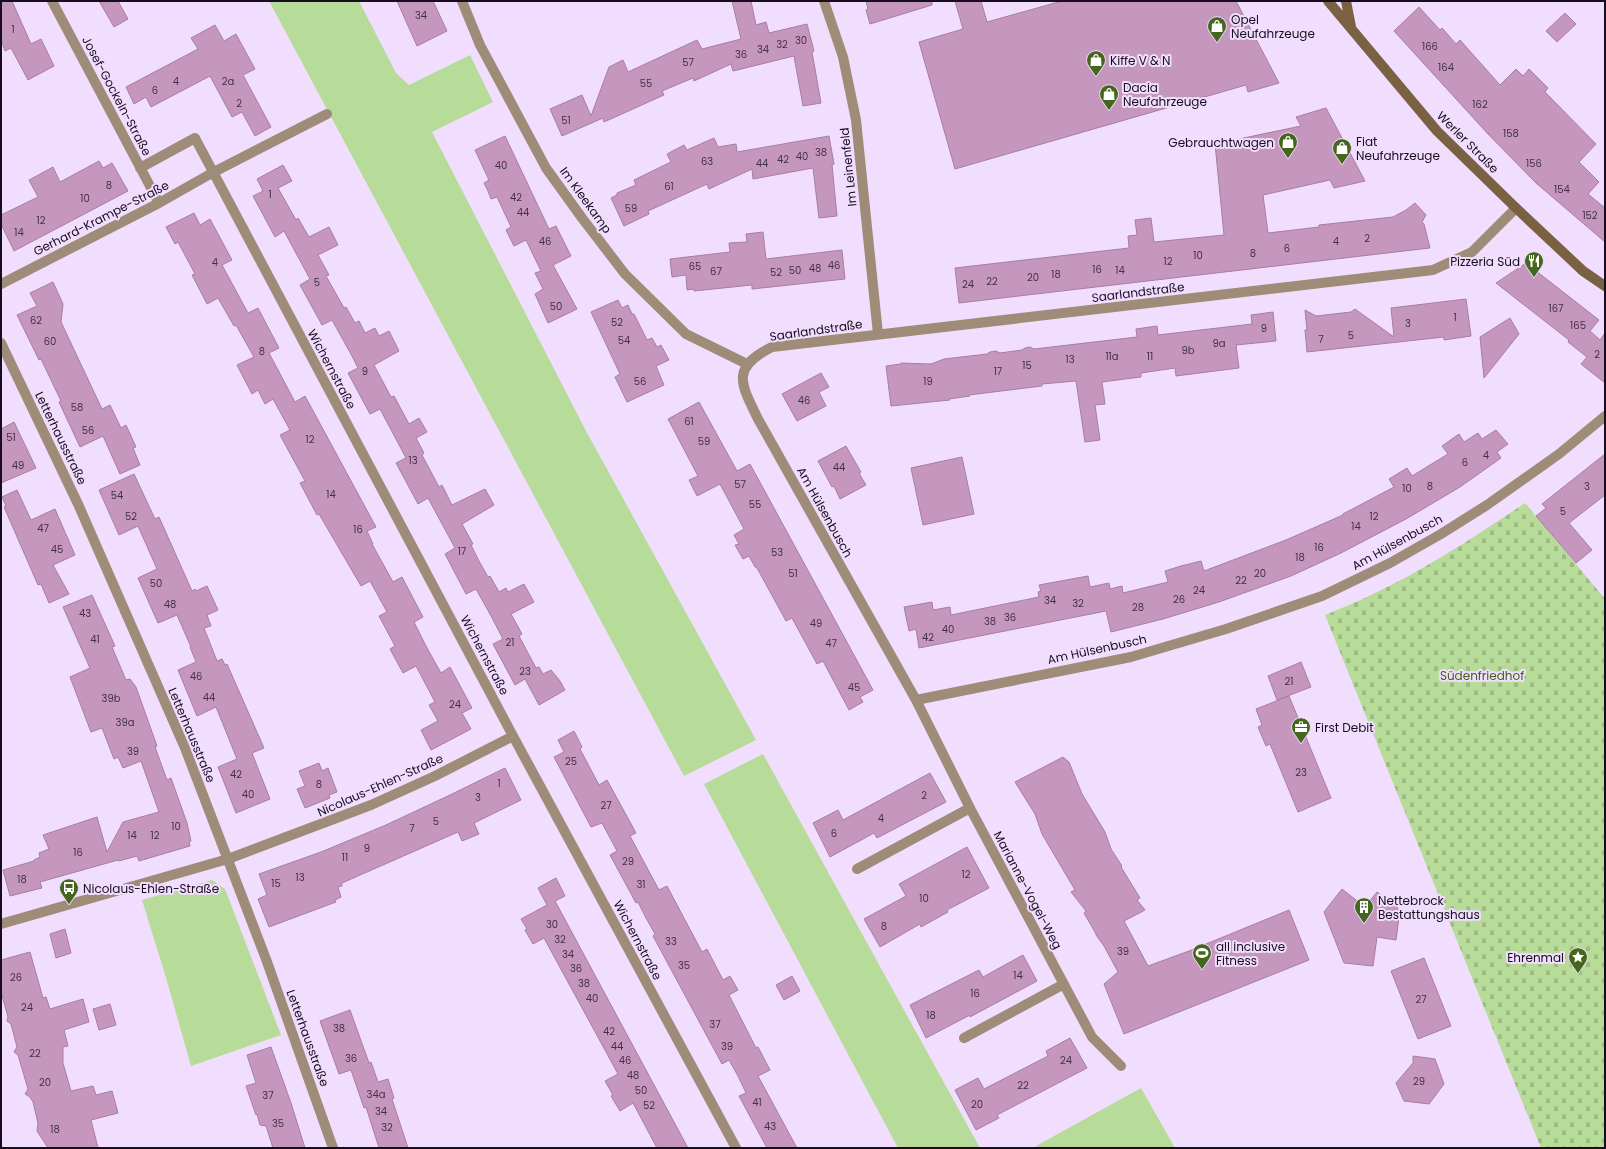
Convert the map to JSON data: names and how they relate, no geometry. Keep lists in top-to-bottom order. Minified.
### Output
{"streets":{"main road":["Werler Straße"],"street":["Josef-Gockeln-Straße","Im Leinenfeld","Im Kleekamp","Gerhard-Krampe-Straße","Saarlandstraße","Wichernstraße","Letterhausstraße","Am Hülsenbusch","Nicolaus-Ehlen-Straße","Marianne-Vogel-Weg"]},"crossings":[["Josef-Gockeln-Straße","Gerhard-Krampe-Straße"],["Werler Straße","Saarlandstraße"],["Im Leinenfeld","Saarlandstraße"],["Im Kleekamp","Saarlandstraße"],["Im Kleekamp","Am Hülsenbusch"],["Gerhard-Krampe-Straße","Wichernstraße"],["Saarlandstraße","Am Hülsenbusch"],["Wichernstraße","Nicolaus-Ehlen-Straße"],["Letterhausstraße","Nicolaus-Ehlen-Straße"],["Am Hülsenbusch","Marianne-Vogel-Weg"]],"parks":["Südenfriedhof"],"places":{"shop":["Opel Neufahrzeuge","Kiffe V & N","Dacia Neufahrzeuge","Gebrauchtwagen","Fiat Neufahrzeuge"],"restaurant":["Pizzeria Süd"],"office":["First Debit"],"bus stop":["Nicolaus-Ehlen-Straße"],"building":["Nettebrock Bestattungshaus"],"sports":["all inclusive Fitness"],"place":["Ehrenmal"]},"house_numbers":["34","1","30","32","166","34","36","57","164","4","2a","55","6","2","162","51","158","38","40","42","63","44","156","40","8","61","154","1","42","10","59","44","152","12","14","2","46","4","6","8","10","12","4","46","65","48","16","50","14","67","52","18","20","22","5","24","50","167","1","62","52","3","165","9","5","7","54","60","9a","9b","8","2","11a","11","13","15","9","17","56","19","46","58","61","56","51","12","59","4","13","6","49","44","57","8","3","10","14","54","55","5","52","12","14","47","16","16","45","17","53","18","51","20","22","50","24","26","34","32","48","28","43","36","38","49","40","42","41","21","47","23","46","21","45","44","39b","24","39a","39","25","23","42","1","8","40","2","3","27","4","5","10","7","6","14","12","9","16","11","29","12","13","18","15","31","10","30","8","32","33","39","34","35","36","14","26","38","16","40","27","24","18","37","38","42","44","39","22","36","46","24","48","29","20","22","50","34a","37","41","20","52","34","35","43","32","18"]}
